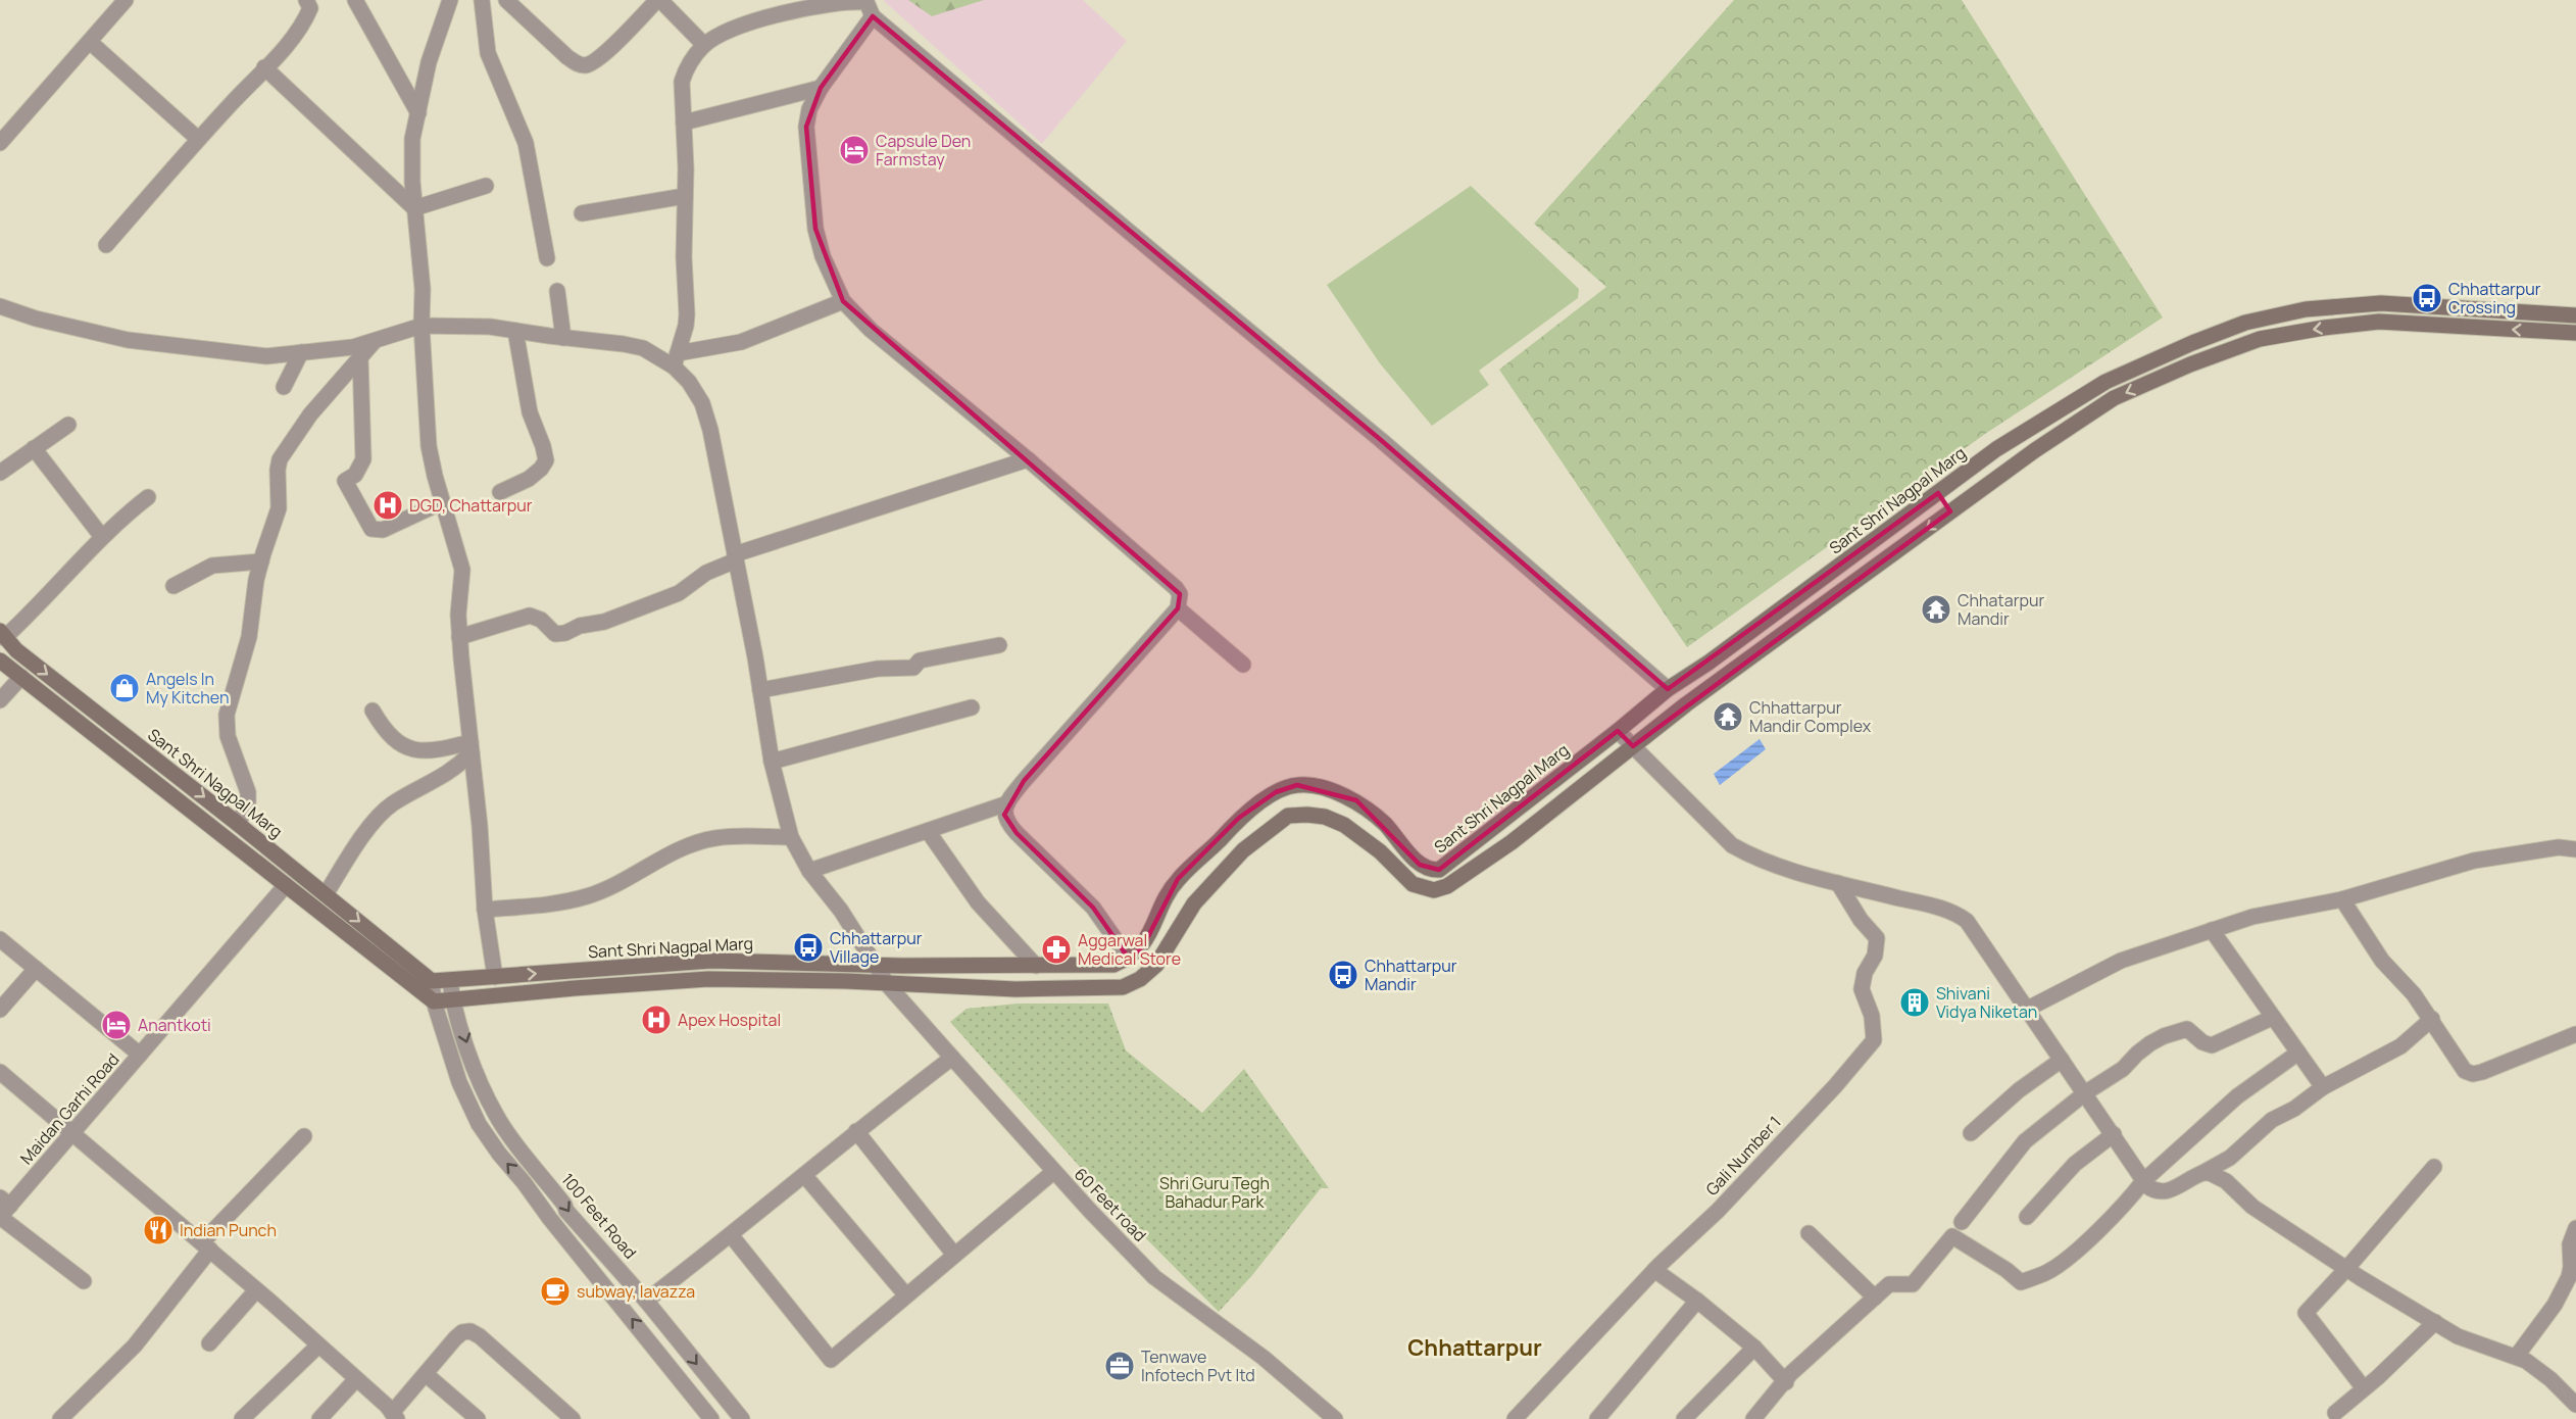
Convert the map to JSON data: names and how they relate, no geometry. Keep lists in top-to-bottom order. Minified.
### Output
{"streets":{"main road":["Sant Shri Nagpal Marg"],"street":["Maidan Garhi Road","Gali Number 1","60 Feet road","100 Feet Road"]},"crossings":[["Sant Shri Nagpal Marg","60 Feet road"],["Sant Shri Nagpal Marg","100 Feet Road"]],"districts":["Chhattarpur"],"parks":["Shri Guru Tegh Bahadur Park"],"places":{"hotel":["Capsule Den Farmstay","Anantkoti"],"bus stop":["Chhattarpur Crossing","Chhattarpur Village","Chhattarpur Mandir"],"hospital":["DGD, Chattarpur","Apex Hospital"],"temple":["Chhatarpur Mandir","Chhattarpur Mandir Complex"],"shop":["Angels In My Kitchen"],"pharmacy":["Aggarwal Medical Store"],"building":["Shivani Vidya Niketan"],"restaurant":["Indian Punch"],"cafe":["subway, lavazza"],"office":["Tenwave Infotech Pvt ltd"]}}
